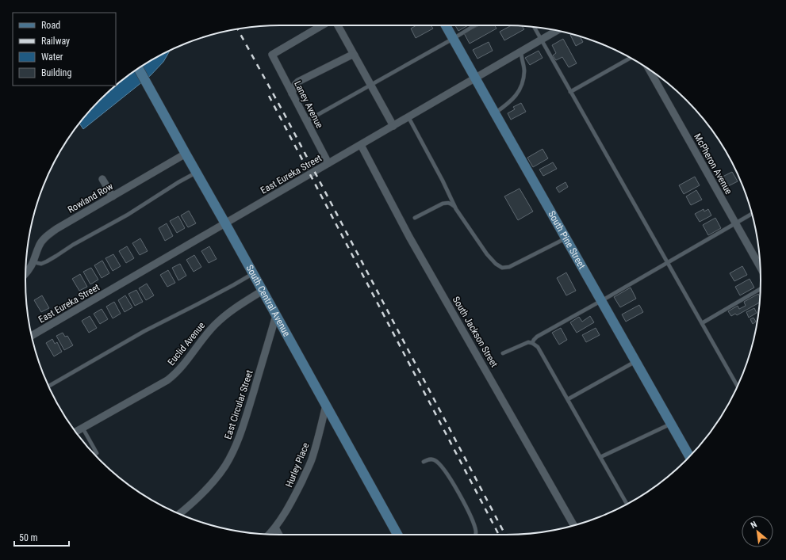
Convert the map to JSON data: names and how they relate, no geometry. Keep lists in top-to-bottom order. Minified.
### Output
{"streets":{"street":["Laney Avenue","McPheron Avenue","East Eureka Street","Rowland Row","South Pine Street","South Central Avenue","South Jackson Street","Euclid Avenue","East Circular Street","Hurley Place"]},"crossings":[["Laney Avenue","East Eureka Street"],["East Eureka Street","South Pine Street"],["East Eureka Street","South Central Avenue"],["East Eureka Street","South Jackson Street"],["Rowland Row","South Central Avenue"],["South Central Avenue","Euclid Avenue"],["South Central Avenue","East Circular Street"],["South Central Avenue","Hurley Place"]],"legend":["Road","Railway","Water","Building"],"scale_bar":"50 m","north":"top left"}
